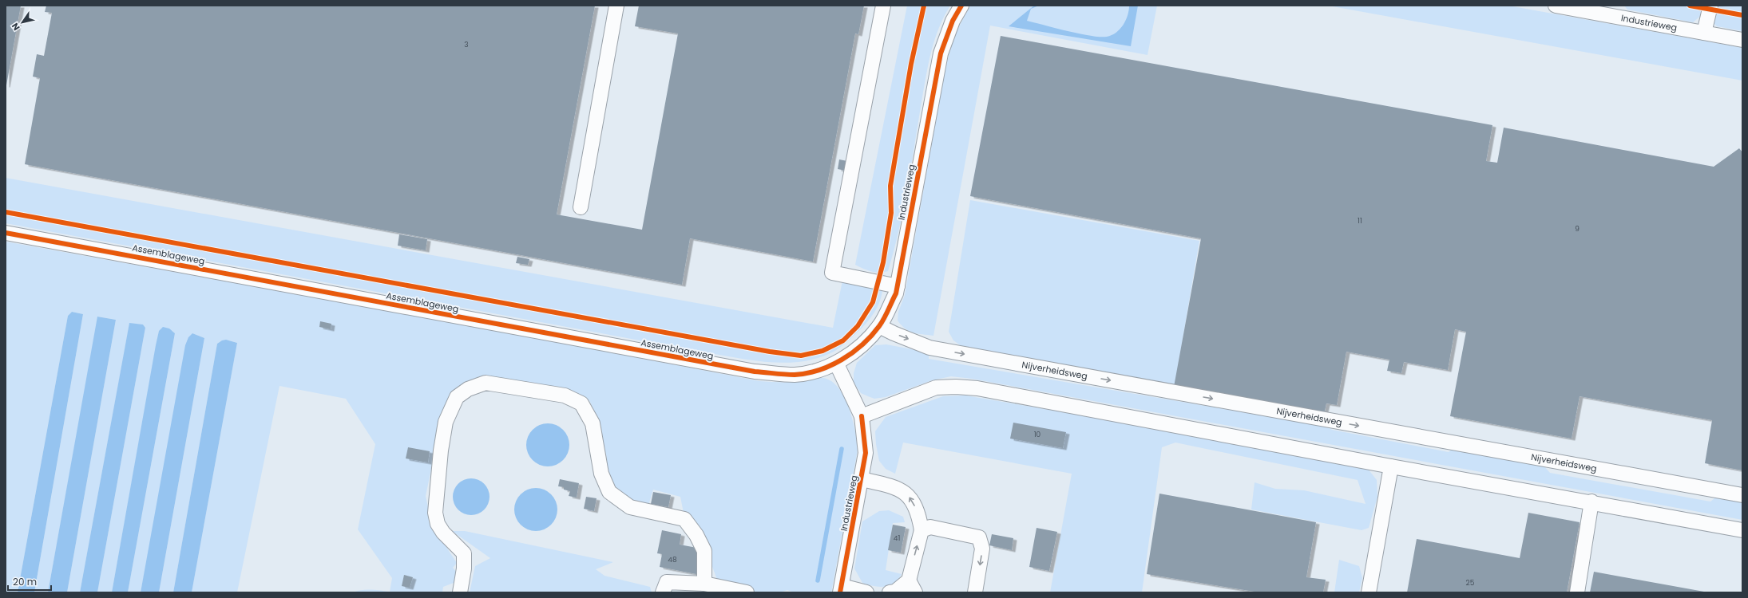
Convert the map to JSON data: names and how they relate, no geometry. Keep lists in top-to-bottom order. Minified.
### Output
{"streets":{"street":["Industrieweg","Assemblageweg","Nijverheidsweg"]},"crossings":[["Industrieweg","Assemblageweg"],["Industrieweg","Nijverheidsweg"]],"house_numbers":["3","11","9","10","41","48","25"],"scale_bar":"20 m","north":"bottom left"}
